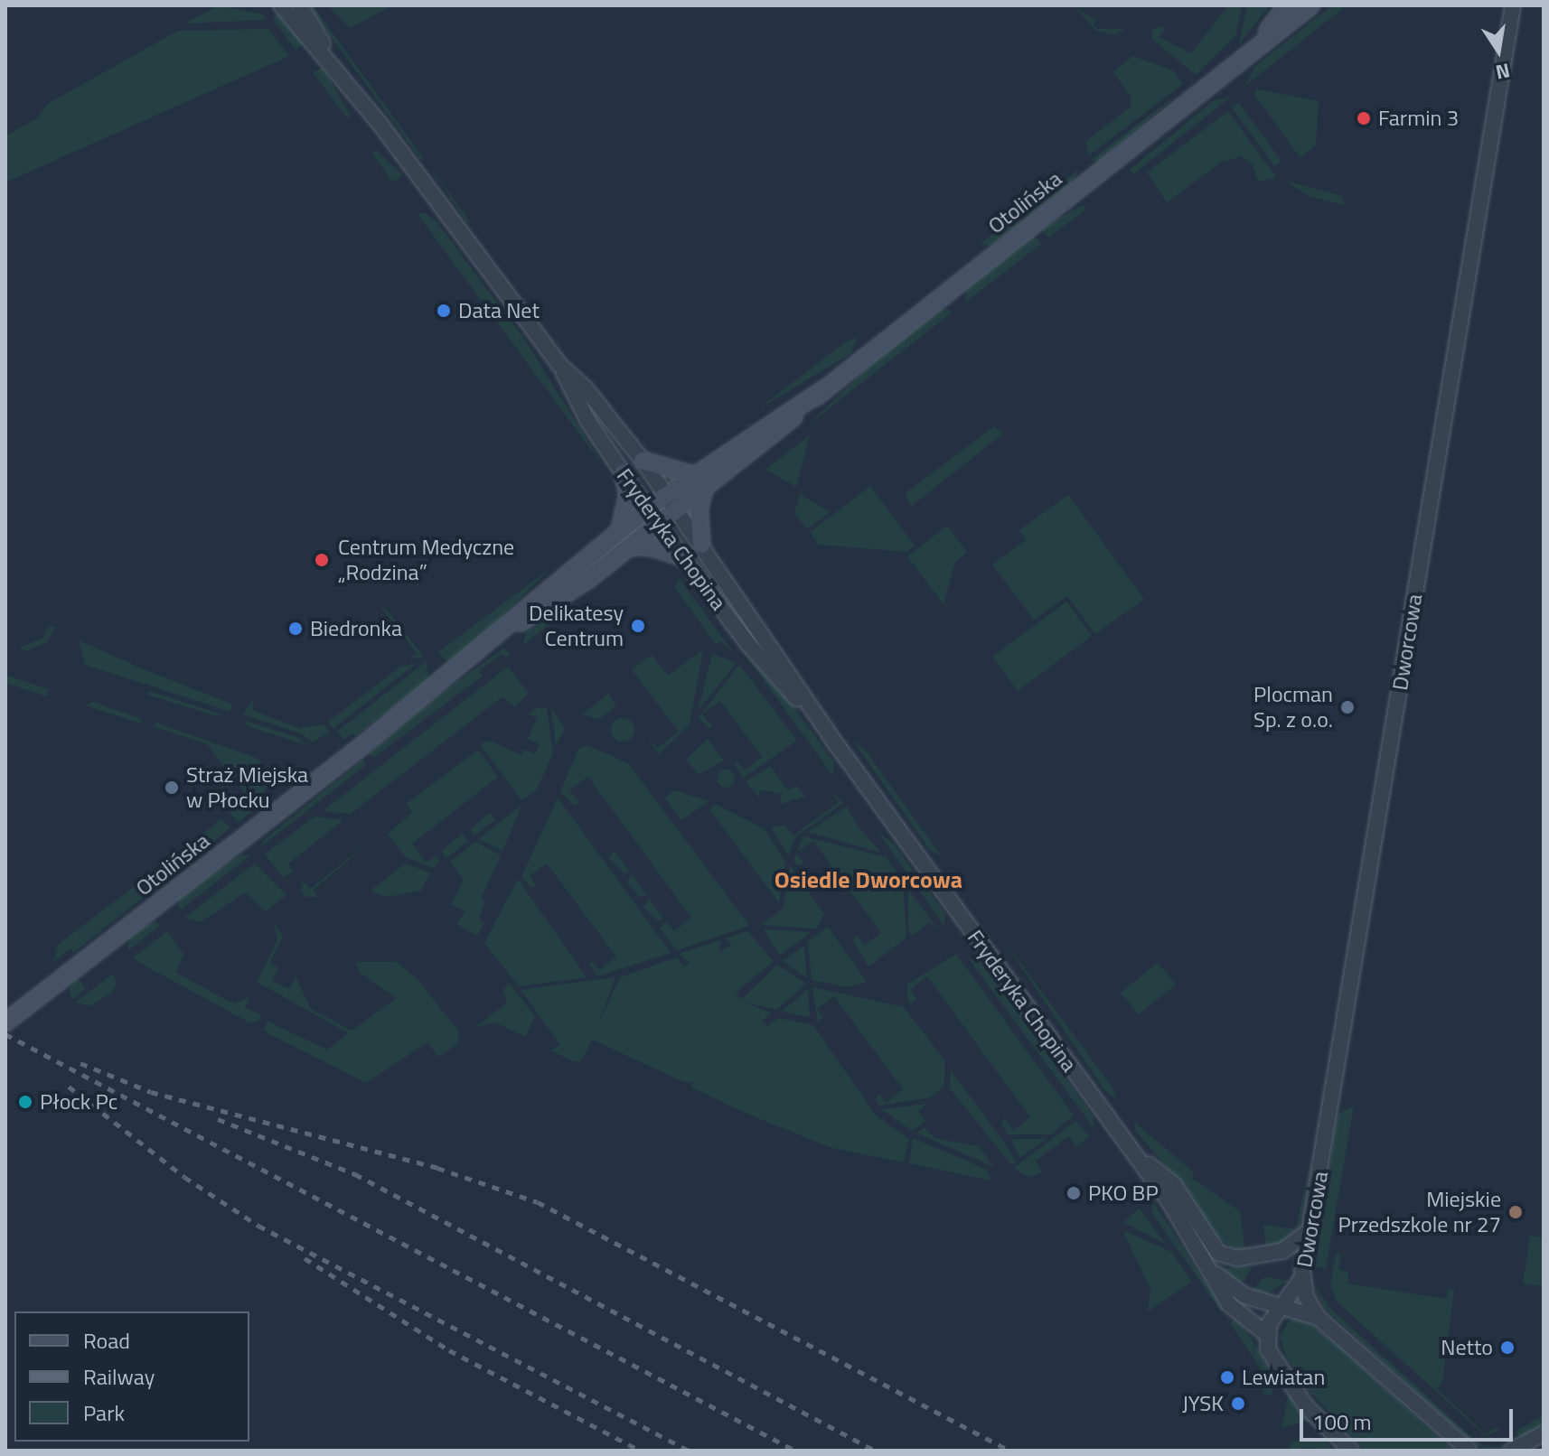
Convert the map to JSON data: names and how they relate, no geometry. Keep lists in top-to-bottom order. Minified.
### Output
{"streets":{"main road":["Otolińska"],"street":["Fryderyka Chopina","Dworcowa"]},"crossings":[["Otolińska","Fryderyka Chopina"],["Fryderyka Chopina","Dworcowa"]],"districts":["Osiedle Dworcowa"],"places":["Farmin 3","Data Net","Centrum Medyczne „Rodzina”","Delikatesy Centrum","Biedronka","Plocman Sp. z o.o.","Straż Miejska w Płocku","Płock Pc","PKO BP","Miejskie Przedszkole nr 27","Netto","Lewiatan","JYSK"],"legend":["Road","Railway","Park"],"scale_bar":"100 m","north":"bottom"}
